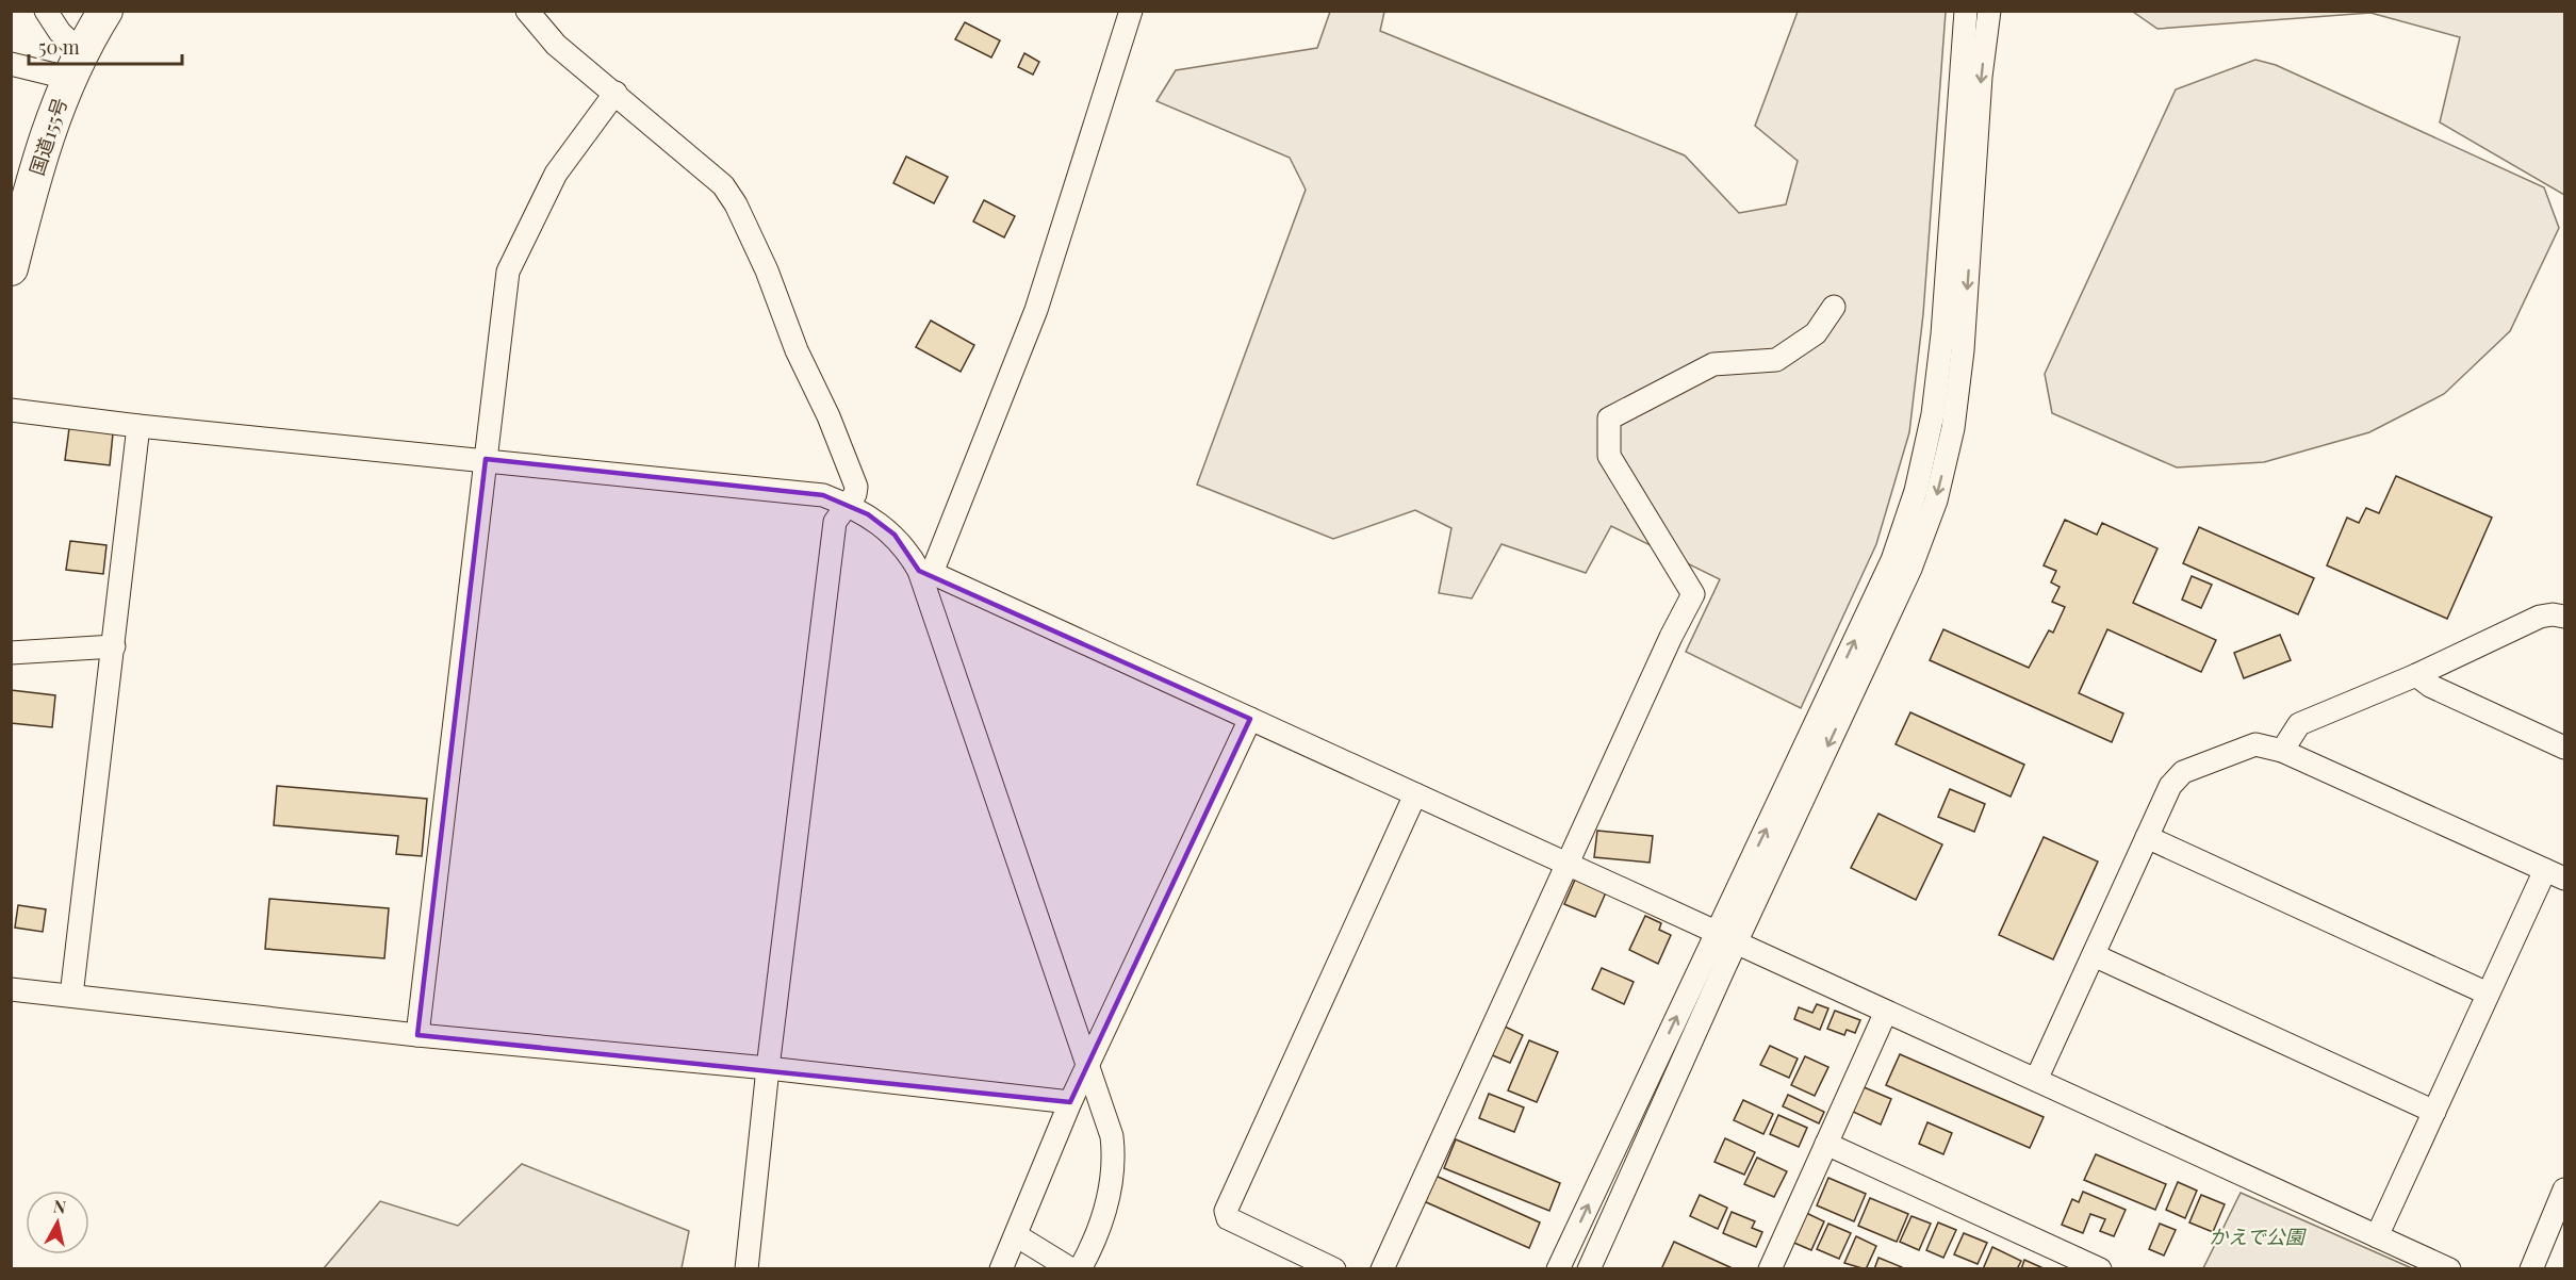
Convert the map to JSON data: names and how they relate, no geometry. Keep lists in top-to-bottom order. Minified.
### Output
{"streets":{"highway":["国道155号"]},"parks":["かえで公園"],"scale_bar":"50 m","north":"top"}
